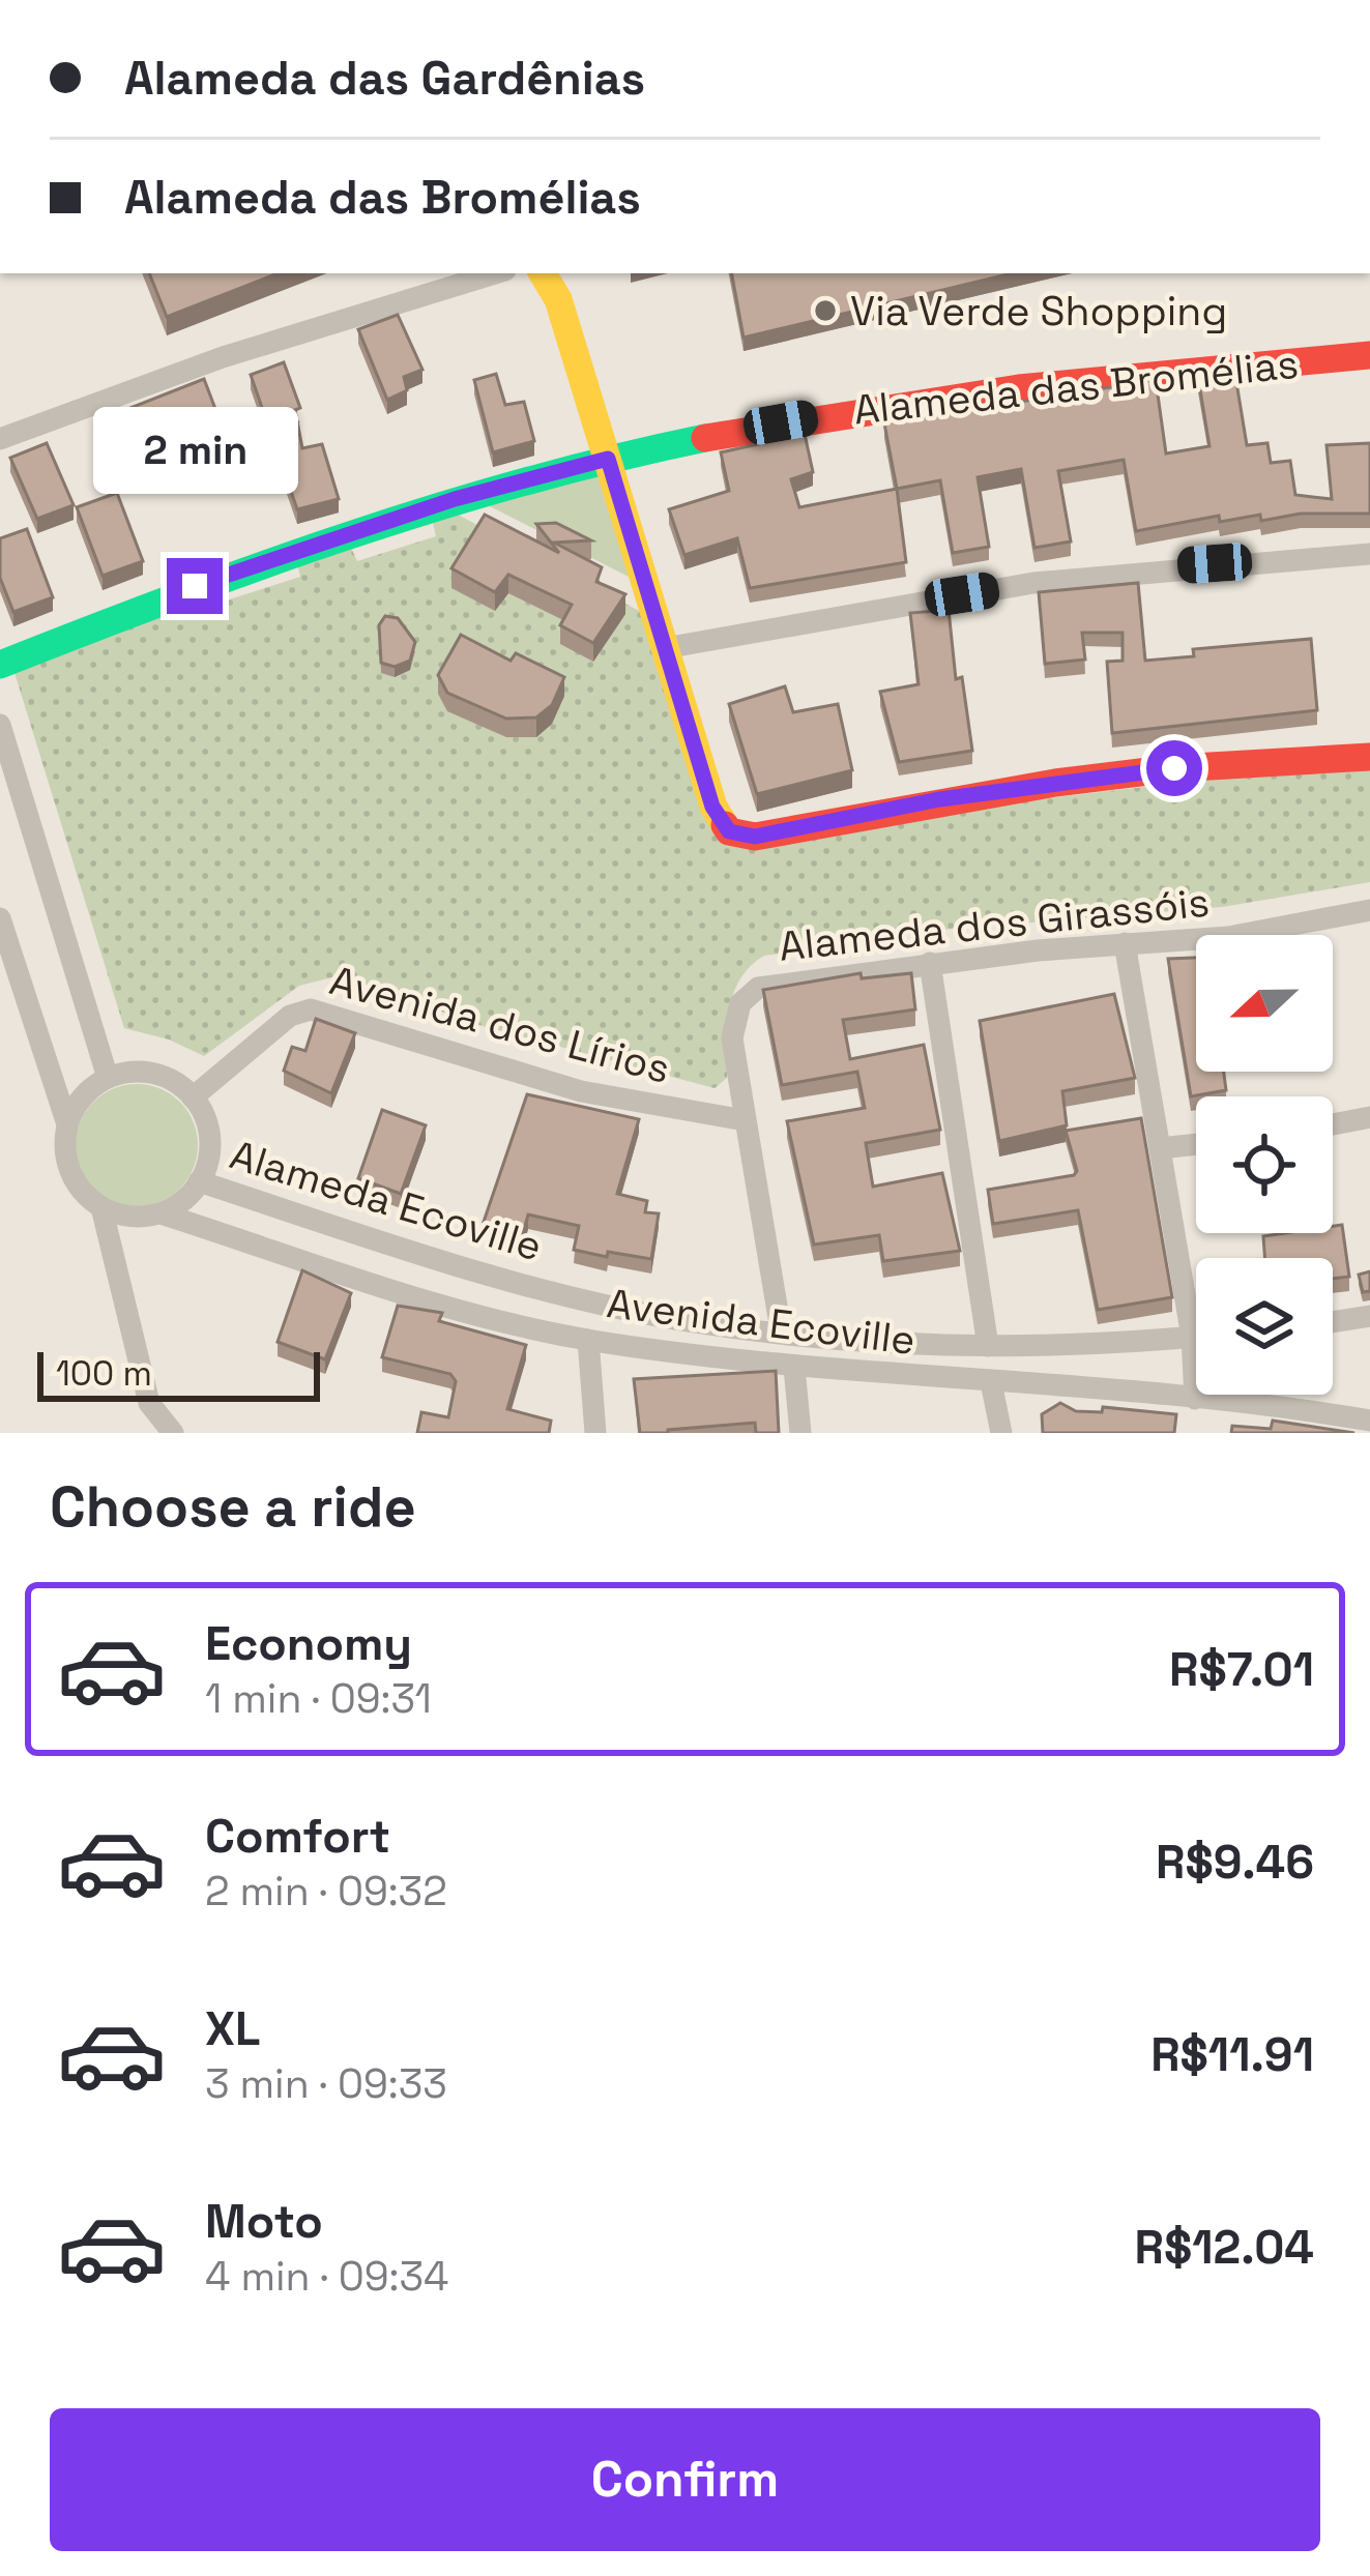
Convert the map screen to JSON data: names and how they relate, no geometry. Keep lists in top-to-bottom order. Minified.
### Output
{"streets":{"street":["Alameda das Bromélias","Alameda dos Girassóis","Avenida dos Lírios","Alameda Ecoville","Avenida Ecoville"]},"crossings":[["Alameda dos Girassóis","Avenida dos Lírios"],["Alameda dos Girassóis","Alameda Ecoville"],["Avenida dos Lírios","Alameda Ecoville"],["Avenida dos Lírios","Avenida Ecoville"],["Alameda Ecoville","Avenida Ecoville"]],"places":["Via Verde Shopping"],"scale_bar":"100 m","north":"left","page":{"banner":["Alameda das Gardênias","Alameda das Bromélias"],"bubble":"2 min","scale":"100 m","heading":"Choose a ride","list":[{"name":"Economy","note":"1 min · 09:31","value":"R$7.01"},{"name":"Comfort","note":"2 min · 09:32","value":"R$9.46"},{"name":"XL","note":"3 min · 09:33","value":"R$11.91"},{"name":"Moto","note":"4 min · 09:34","value":"R$12.04"}],"buttons":"Confirm"}}
